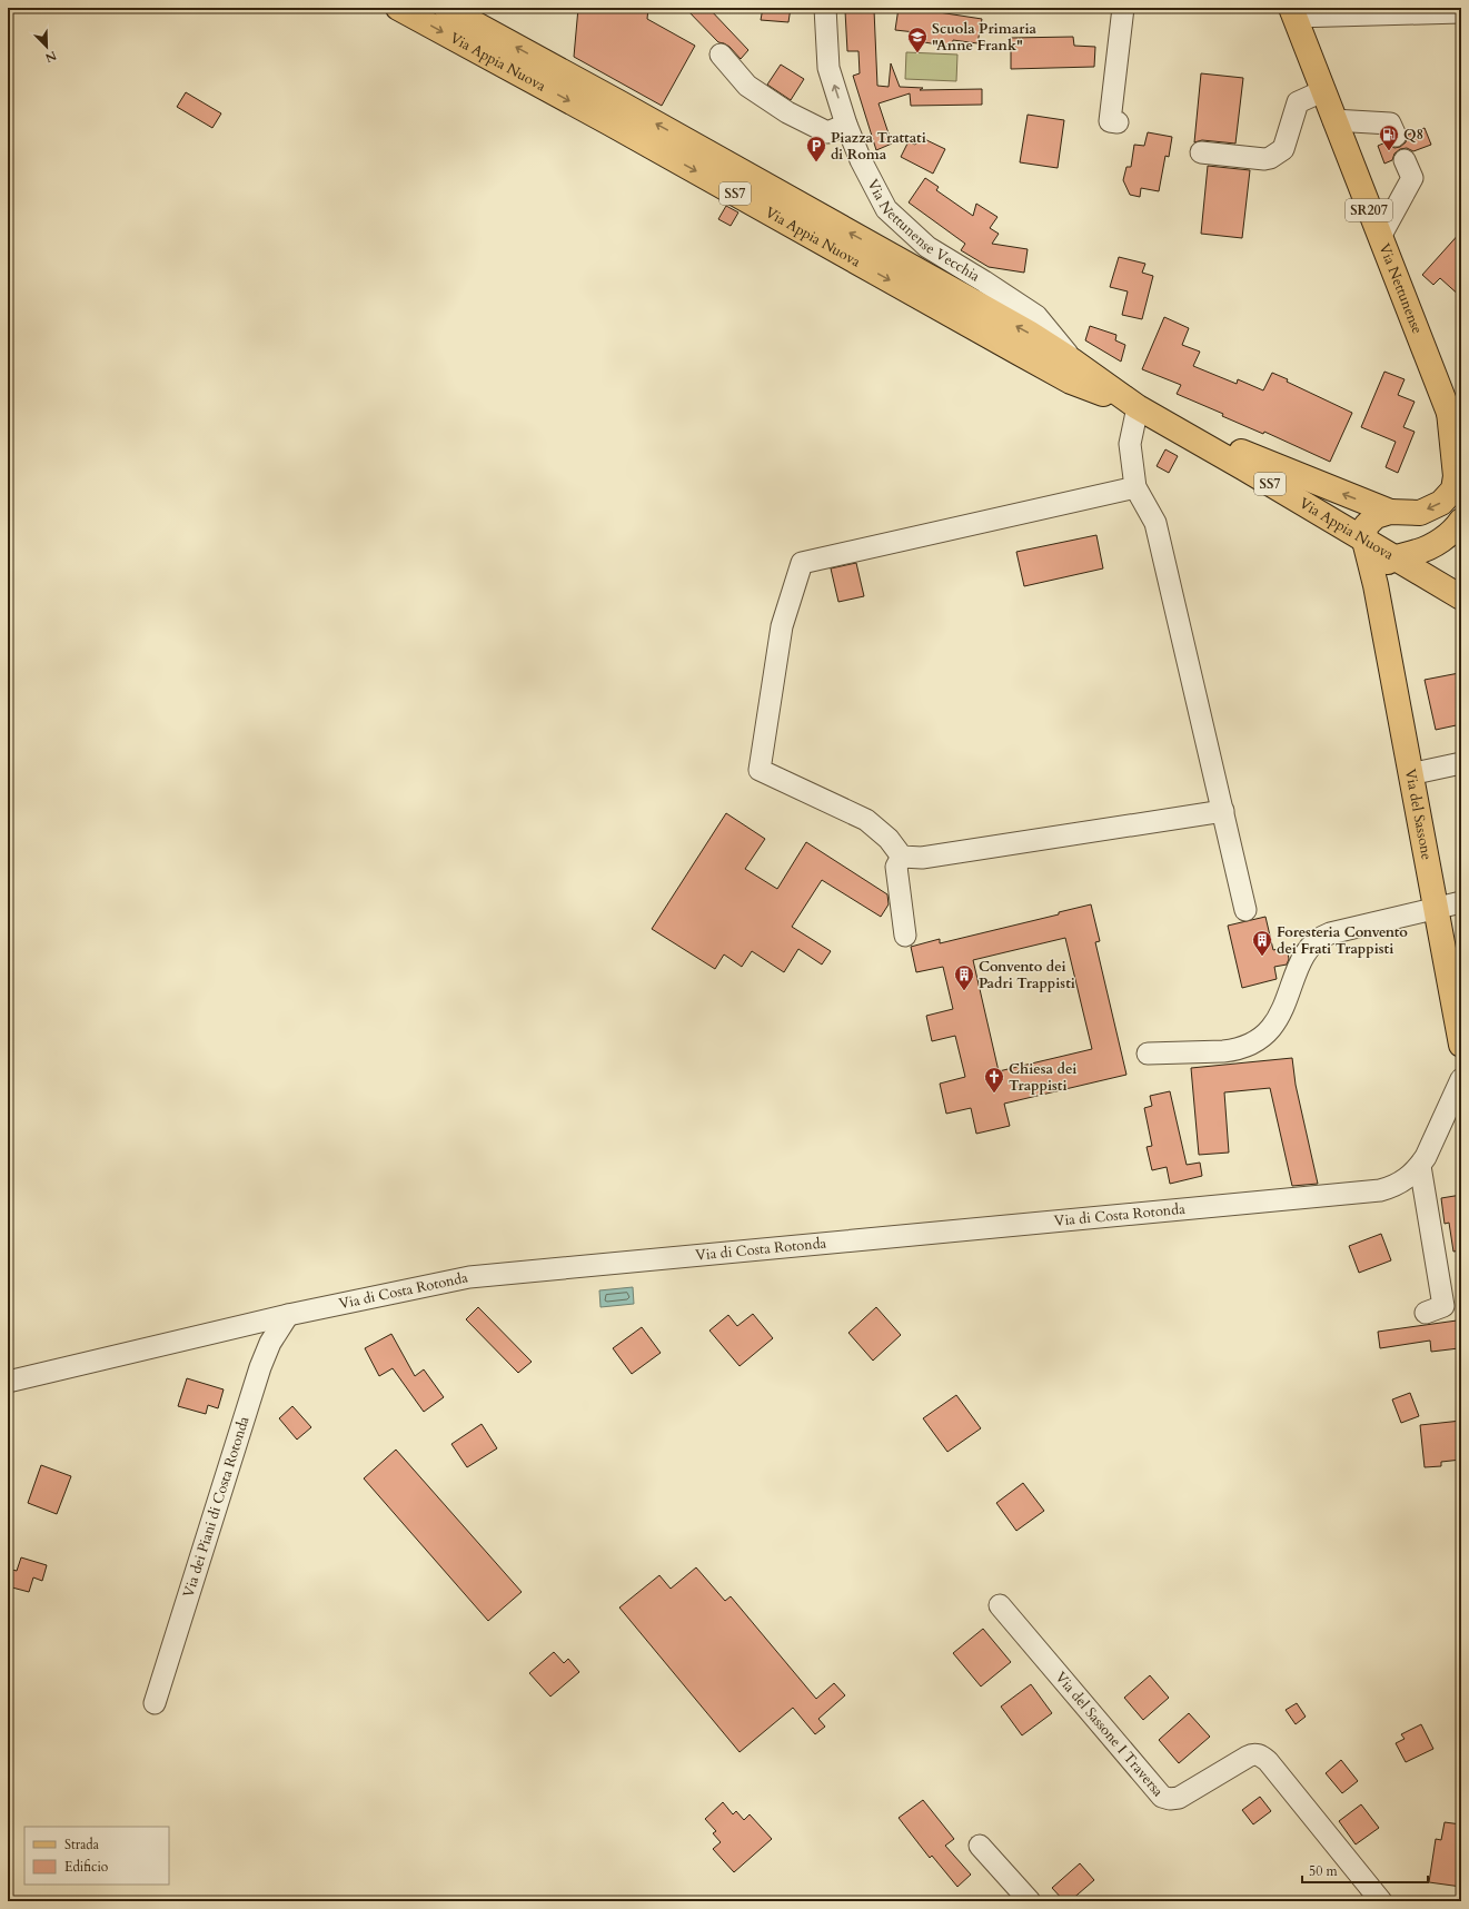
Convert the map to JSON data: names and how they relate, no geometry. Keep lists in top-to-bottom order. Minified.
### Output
{"streets":{"main road":["Via Appia Nuova","SS7","SR207","Via Nettunense","Via del Sassone"],"street":["Via Nettunense Vecchia","Via di Costa Rotonda","Via dei Piani di Costa Rotonda","Via del Sassone I Traversa"]},"crossings":[["Via Appia Nuova","Via Nettunense Vecchia"],["Via Appia Nuova","Via del Sassone"],["Via di Costa Rotonda","Via dei Piani di Costa Rotonda"]],"places":{"school or university":["Scuola Primaria \"Anne Frank\""],"fuel station":["Q8"],"parking":["Piazza Trattati di Roma"],"building":["Foresteria Convento dei Frati Trappisti","Convento dei Padri Trappisti"],"church":["Chiesa dei Trappisti"]},"legend":["Strada","Edificio"],"scale_bar":"50 m","north":"bottom right"}
